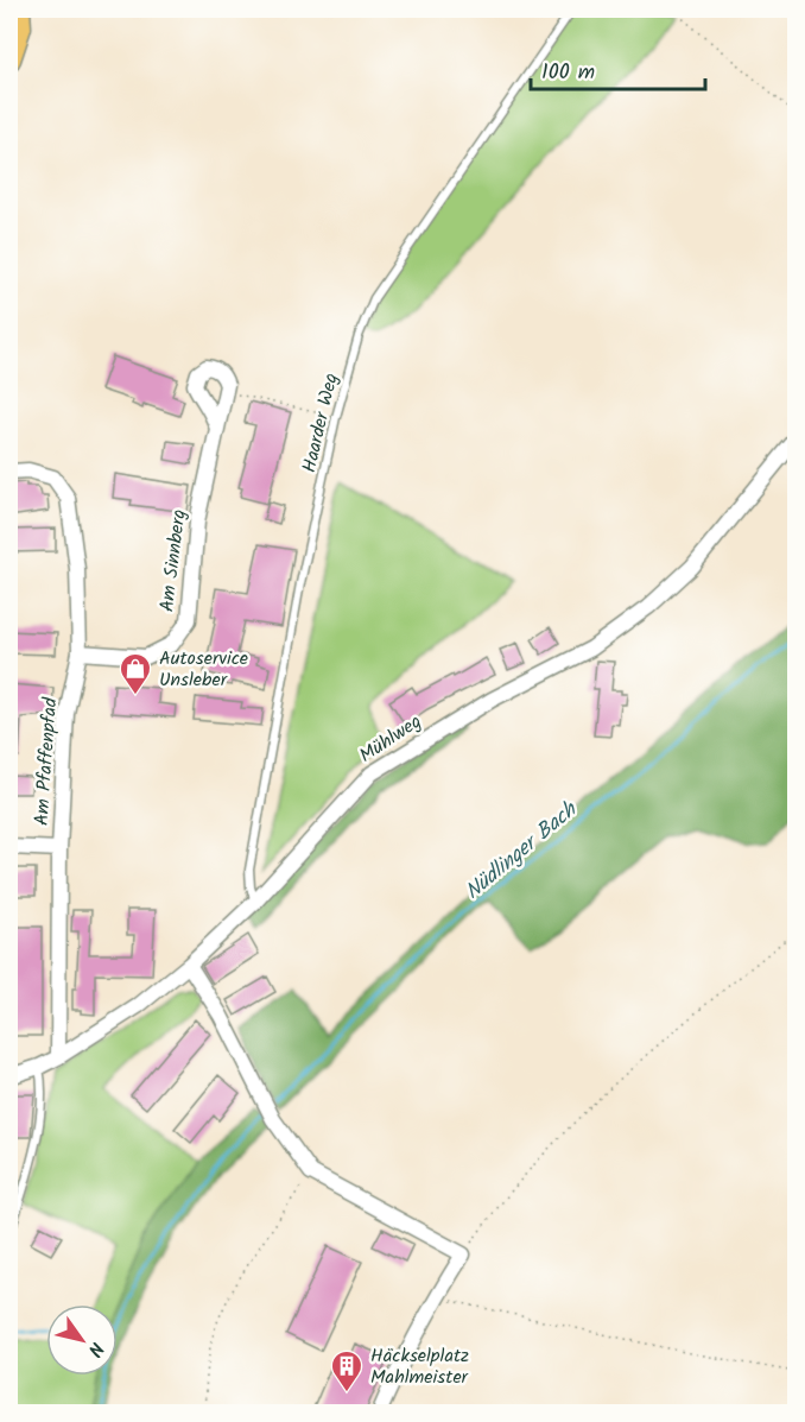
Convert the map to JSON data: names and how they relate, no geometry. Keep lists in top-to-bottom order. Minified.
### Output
{"streets":{"street":["Am Sinnberg","Mühlweg","Am Pfaffenpfad"],"lane":["Haarder Weg"]},"crossings":[["Haarder Weg","Mühlweg"],["Am Sinnberg","Am Pfaffenpfad"],["Mühlweg","Am Pfaffenpfad"]],"water":["Nüdlinger Bach"],"places":{"shop":["Autoservice Unsleber"],"building":["Häckselplatz Mahlmeister"]},"scale_bar":"100 m","north":"bottom right"}
